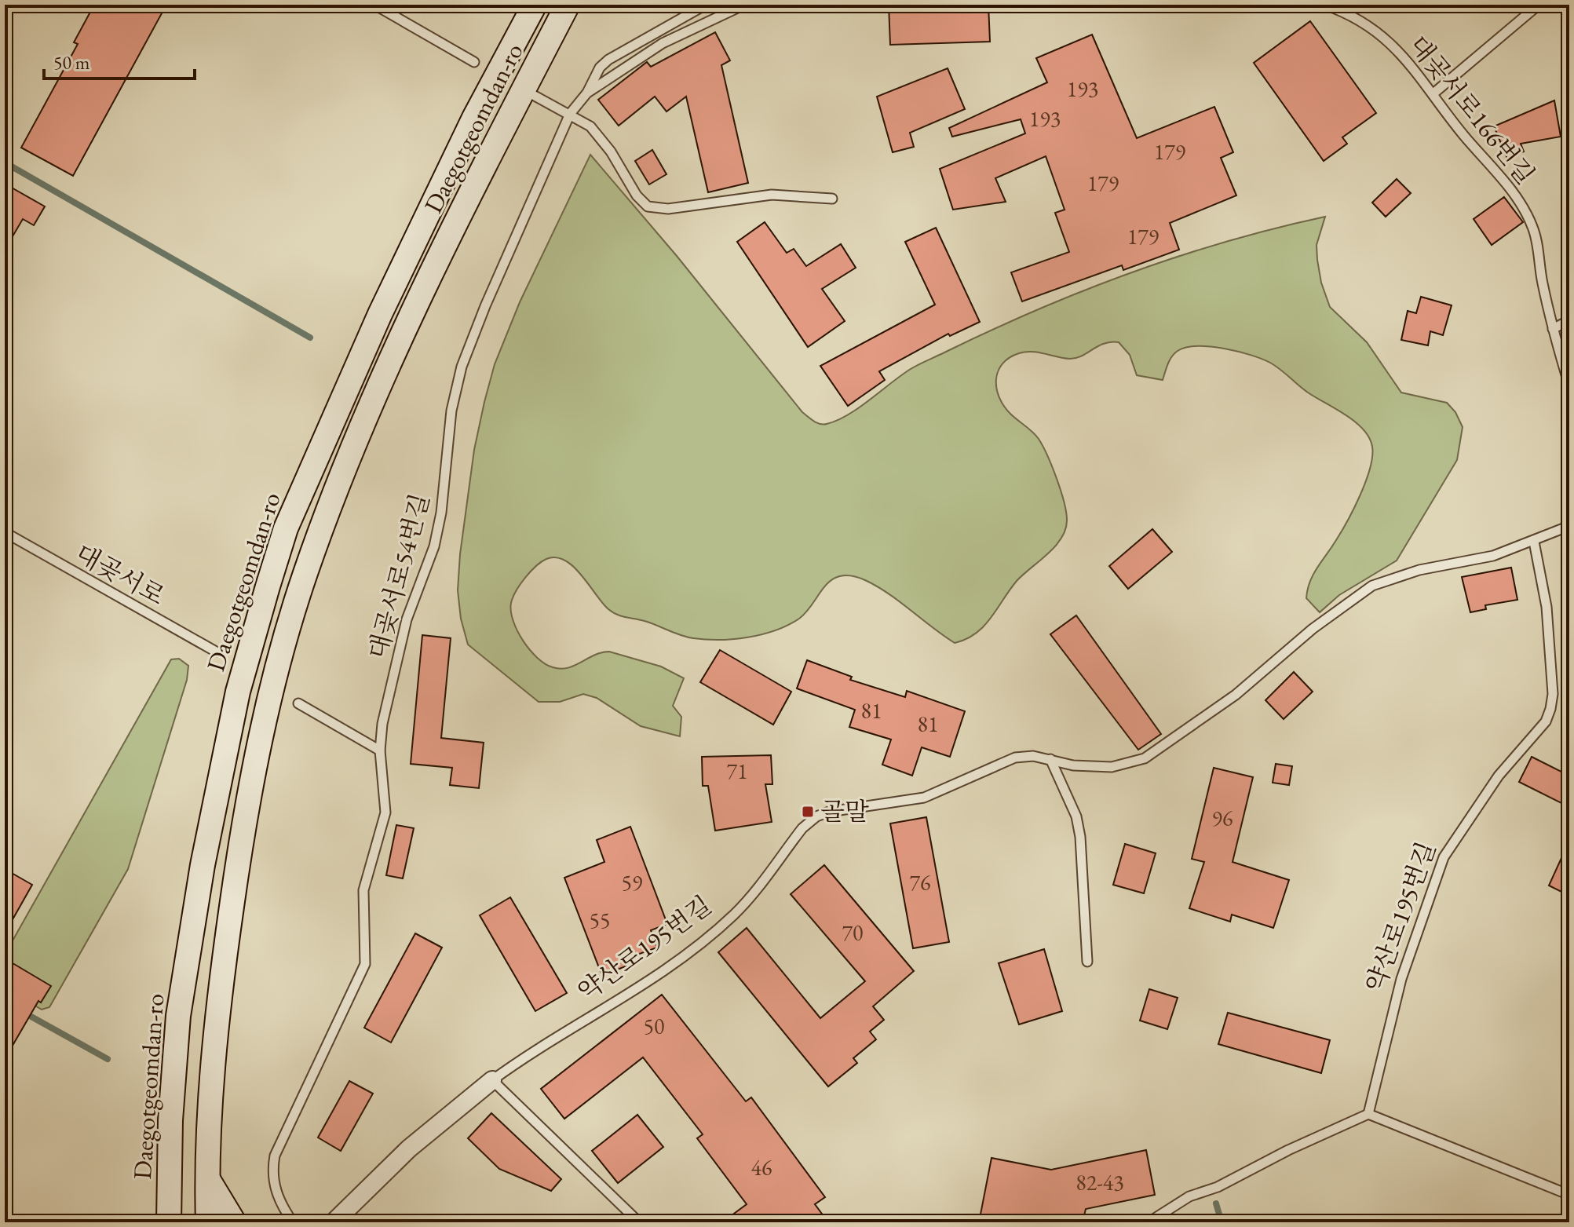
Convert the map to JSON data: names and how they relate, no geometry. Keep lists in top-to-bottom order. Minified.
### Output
{"streets":{"main road":["Daegotgeomdan-ro"],"street":["약산로195번길"],"lane":["대곶서로166번길","대곶서로","대곶서로54번길"]},"places":{"transit":["골말"]},"house_numbers":["193","193","179","179","179","81","81","71","96","59","76","55","70","50","46","82-43"],"scale_bar":"50 m"}
